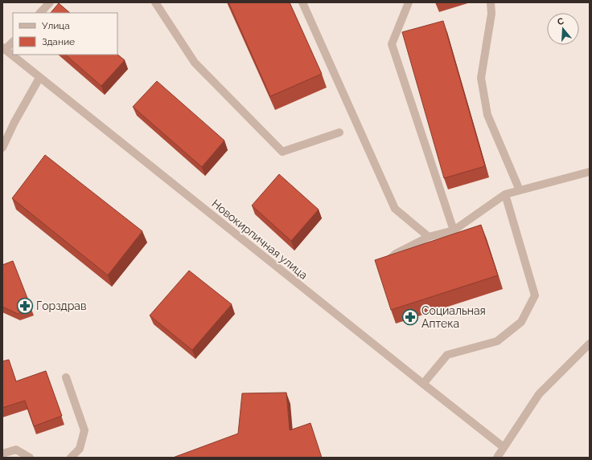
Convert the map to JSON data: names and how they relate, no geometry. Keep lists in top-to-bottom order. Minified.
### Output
{"streets":{"street":["Новокирпичная улица"]},"places":{"pharmacy":["Горздрав","Социальная Аптека"]},"legend":["Улица","Здание"],"north":"top"}
